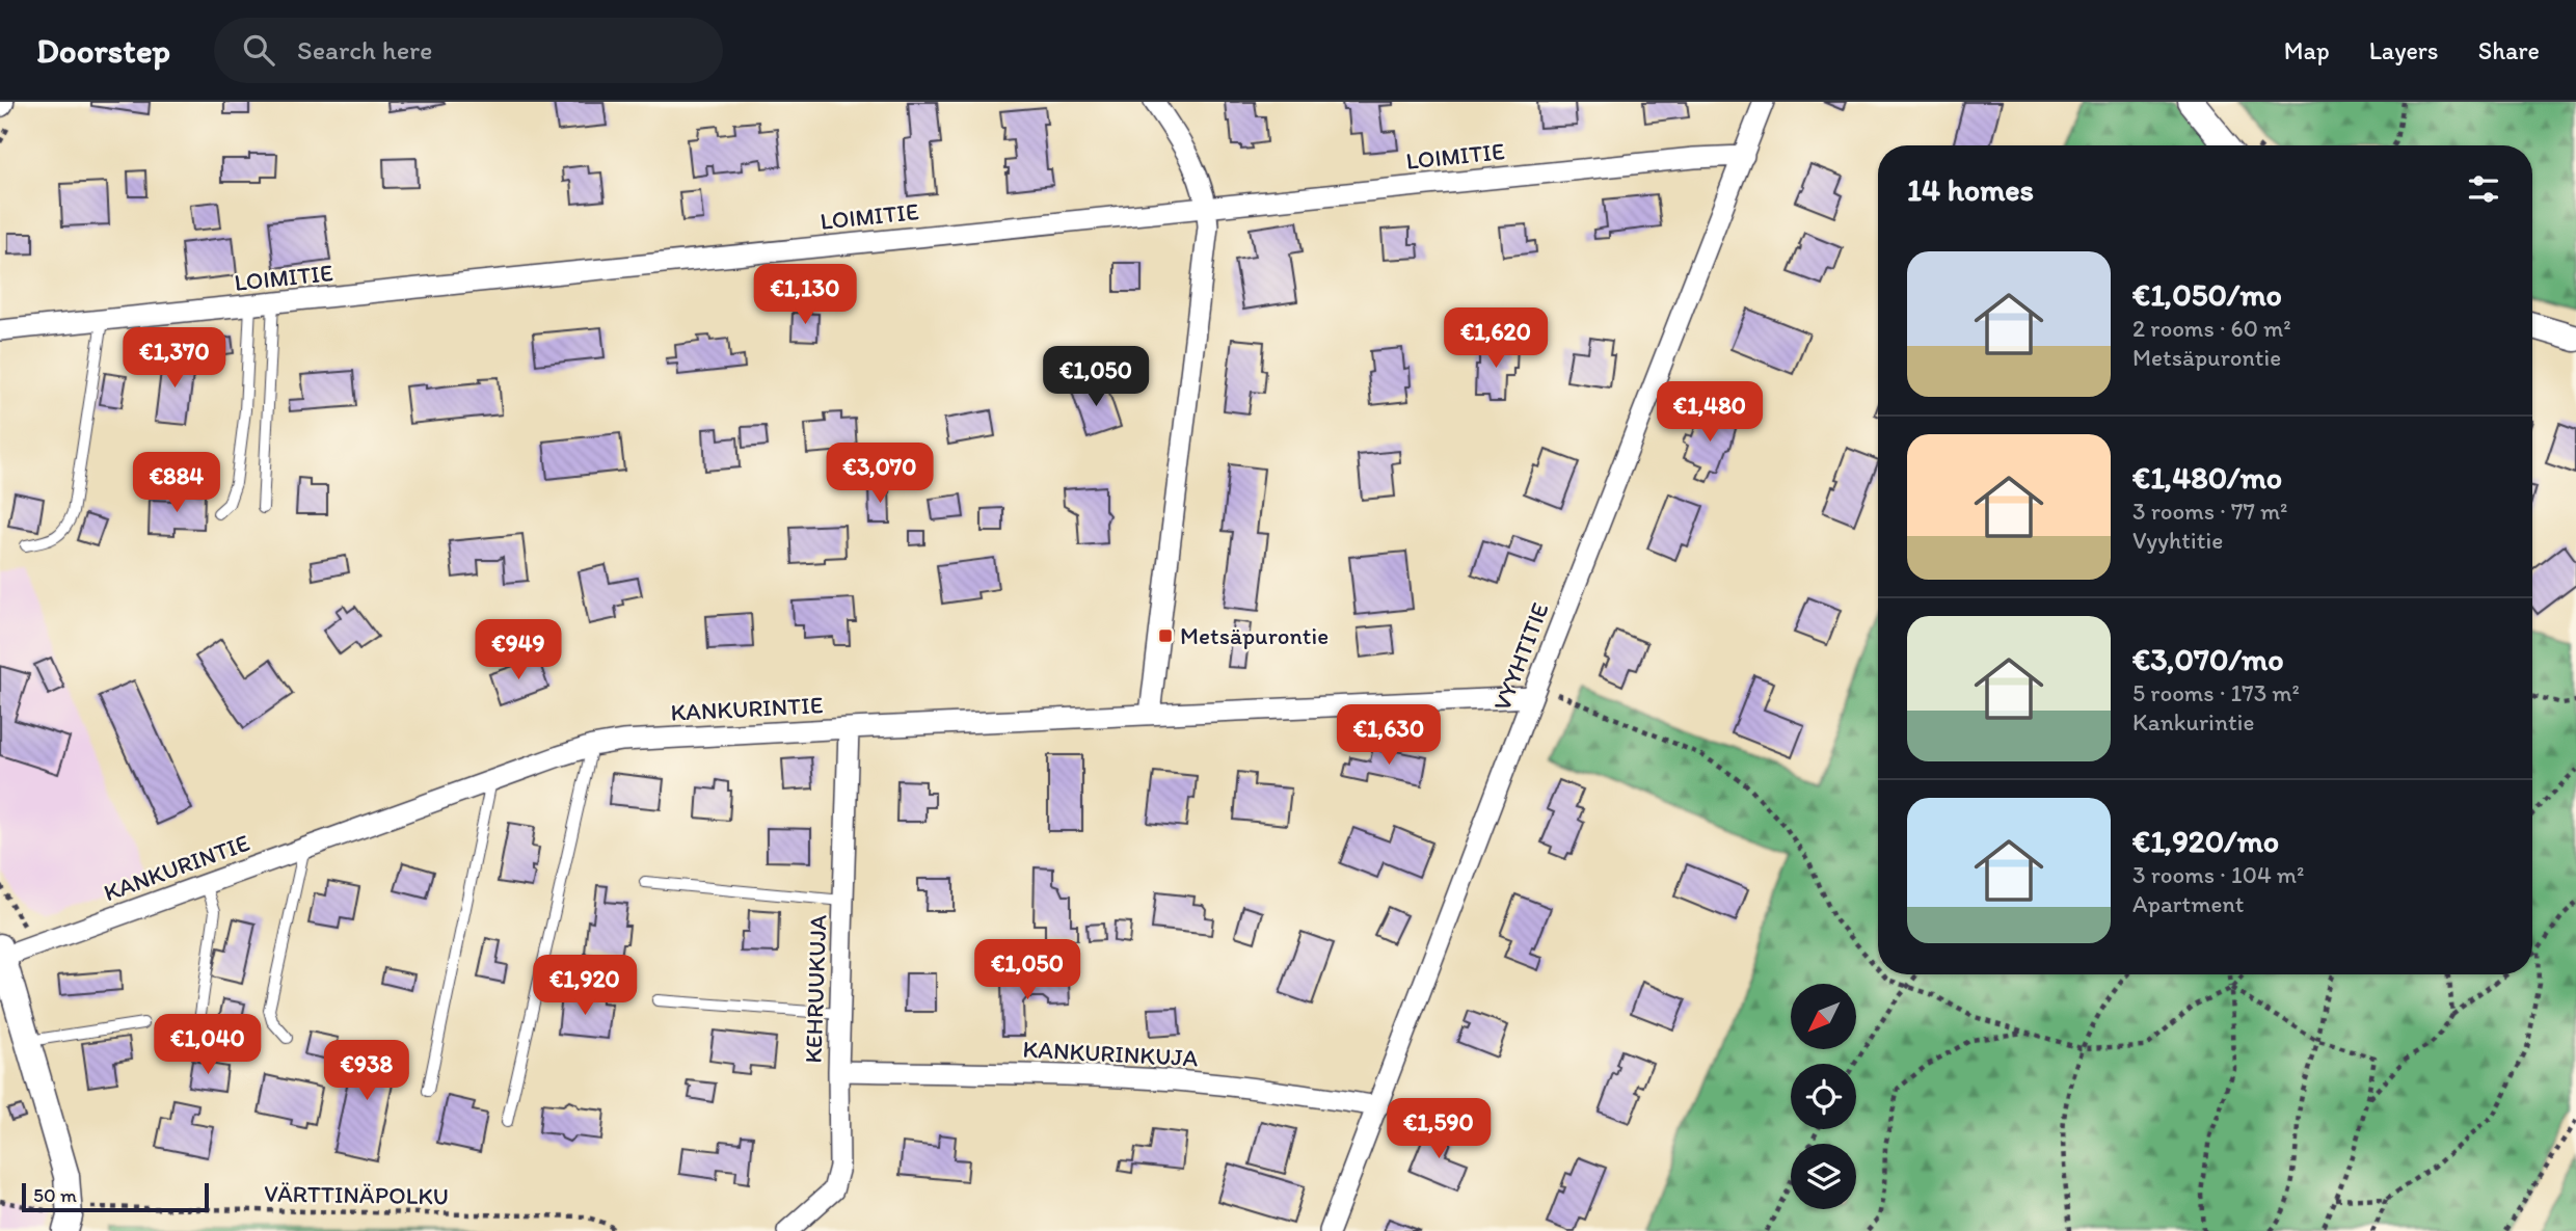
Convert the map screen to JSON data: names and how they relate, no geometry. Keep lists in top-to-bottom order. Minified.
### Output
{"streets":{"street":["LOIMITIE","VYYHTITIE","KANKURINTIE","KEHRUUKUJA","KANKURINKUJA"],"path":["VÄRTTINÄPOLKU"]},"crossings":[["LOIMITIE","VYYHTITIE"],["VYYHTITIE","KANKURINTIE"],["VYYHTITIE","KANKURINKUJA"],["KANKURINTIE","KEHRUUKUJA"],["KEHRUUKUJA","KANKURINKUJA"]],"places":{"transit":["Metsäpurontie"]},"scale_bar":"50 m","north":"bottom left","page":{"header":"Doorstep","search":"Search here","nav":["Map","Layers","Share"],"heading":"14 homes","list":[{"name":"€1,050/mo","note":"2 rooms · 60 m² · Metsäpurontie"},{"name":"€1,480/mo","note":"3 rooms · 77 m² · Vyyhtitie"},{"name":"€3,070/mo","note":"5 rooms · 173 m² · Kankurintie"},{"name":"€1,920/mo","note":"3 rooms · 104 m² · Apartment"}],"price":["€1,130","€1,620","€1,370","€1,050","€1,480","€3,070","€884","€949","€1,630","€1,050","€1,920","€1,040","€938","€1,590"],"scale":"50 m"}}
